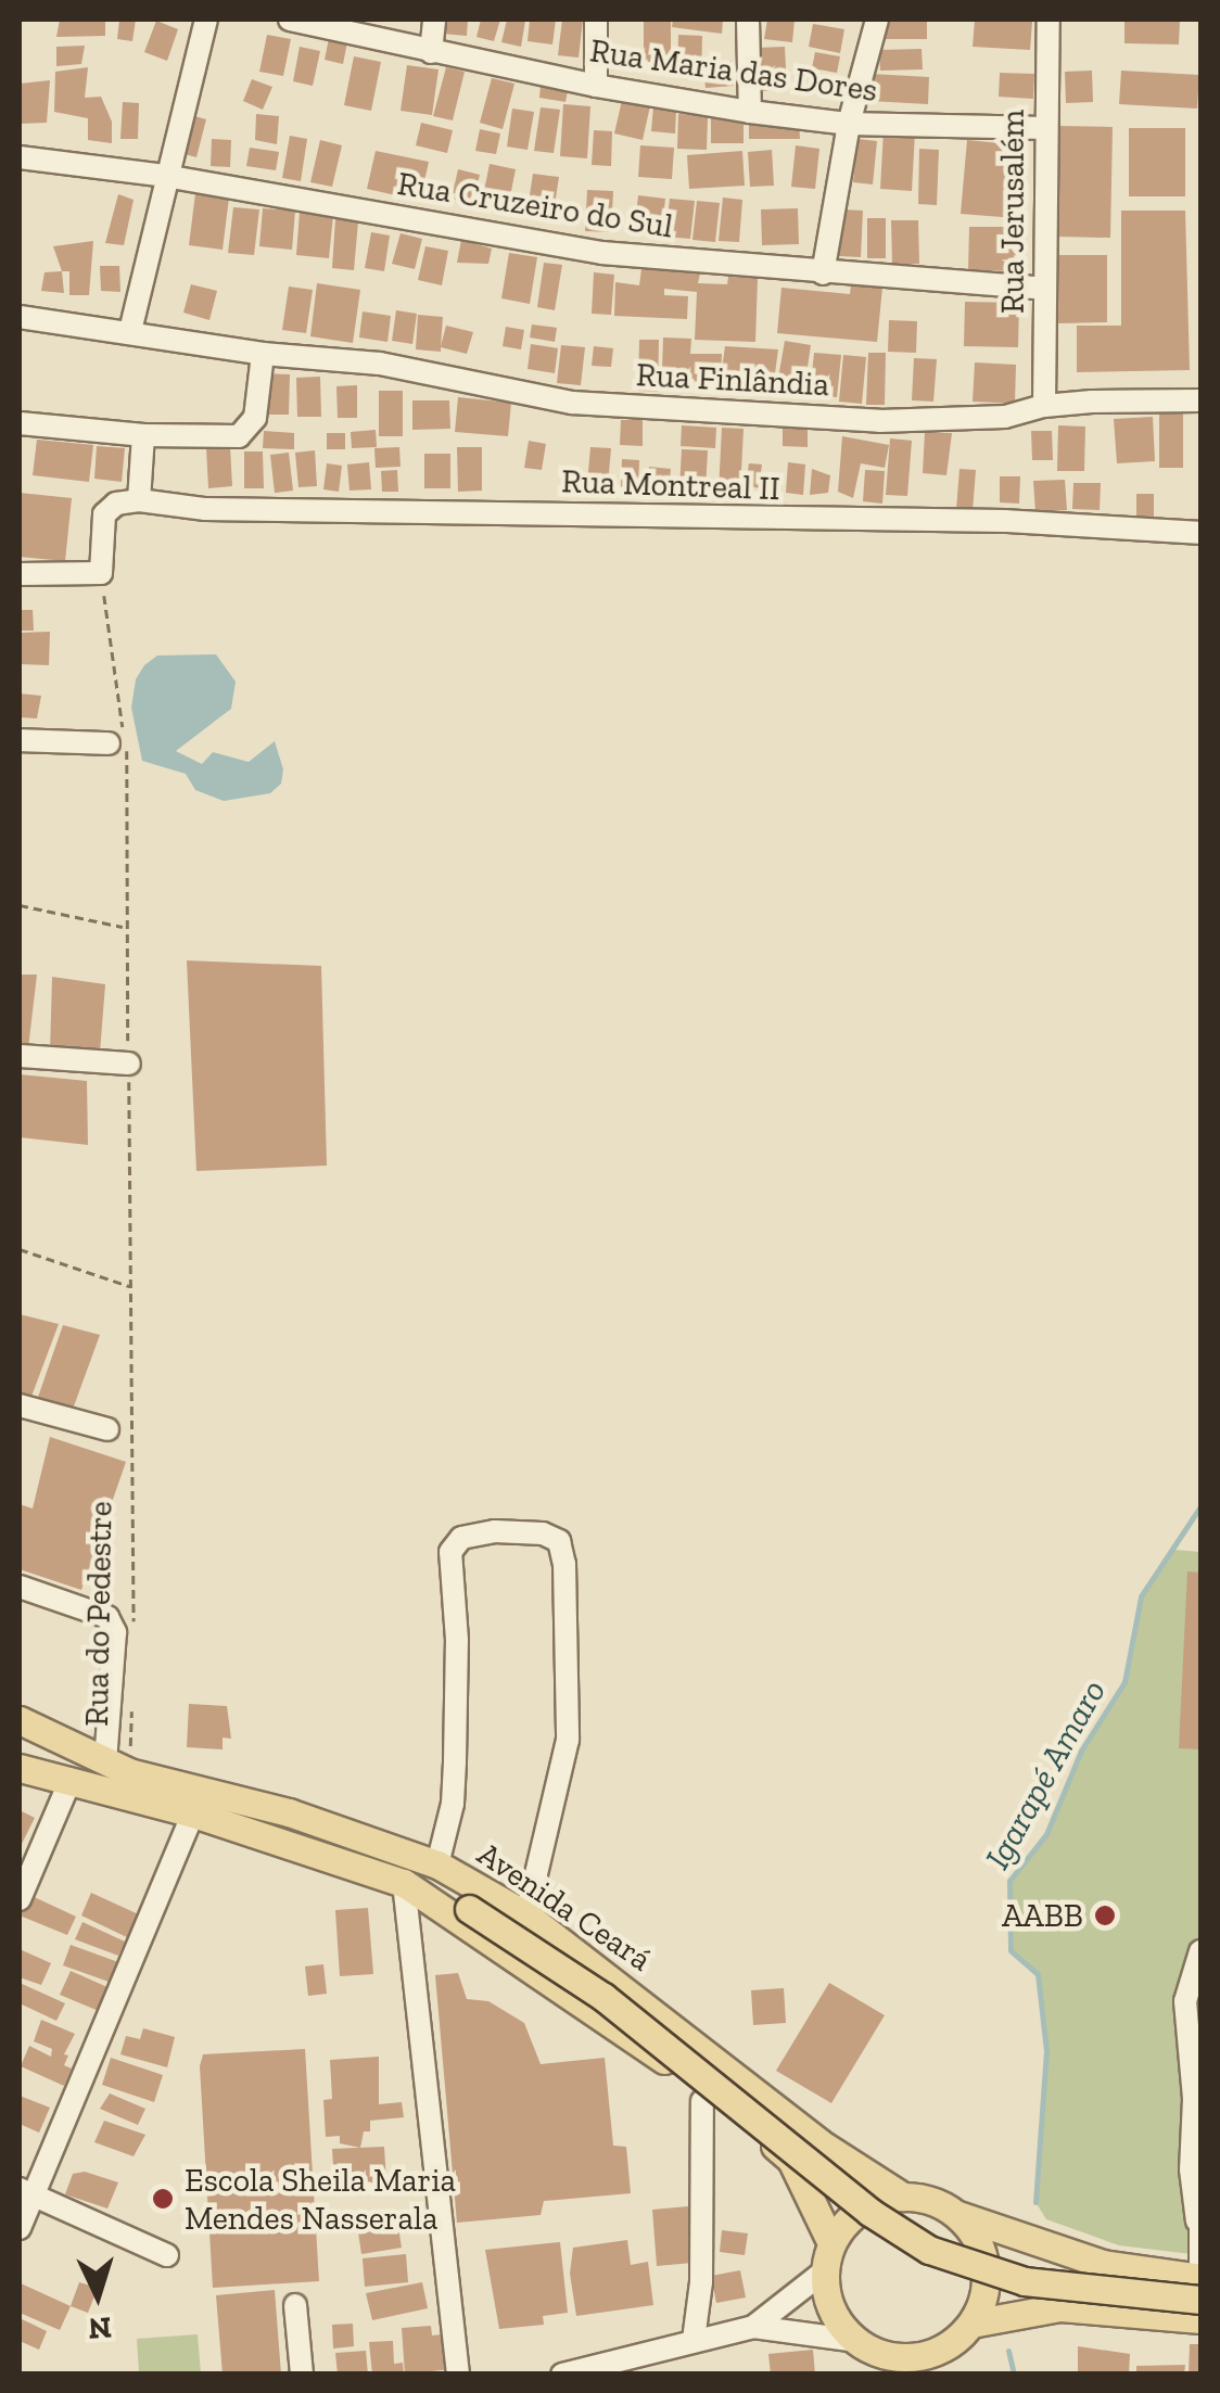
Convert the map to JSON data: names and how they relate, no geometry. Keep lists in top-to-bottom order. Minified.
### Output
{"streets":{"main road":["Avenida Ceará"],"street":["Rua Maria das Dores","Rua Cruzeiro do Sul","Rua Jerusalém","Rua Finlândia","Rua Montreal II"],"path":["Rua do Pedestre"]},"crossings":[["Rua Maria das Dores","Rua Jerusalém"],["Rua Cruzeiro do Sul","Rua Jerusalém"],["Rua Jerusalém","Rua Finlândia"],["Rua do Pedestre","Avenida Ceará"]],"water":["Igarapé Amaro"],"places":["AABB","Escola Sheila Maria Mendes Nasserala"],"north":"bottom"}
